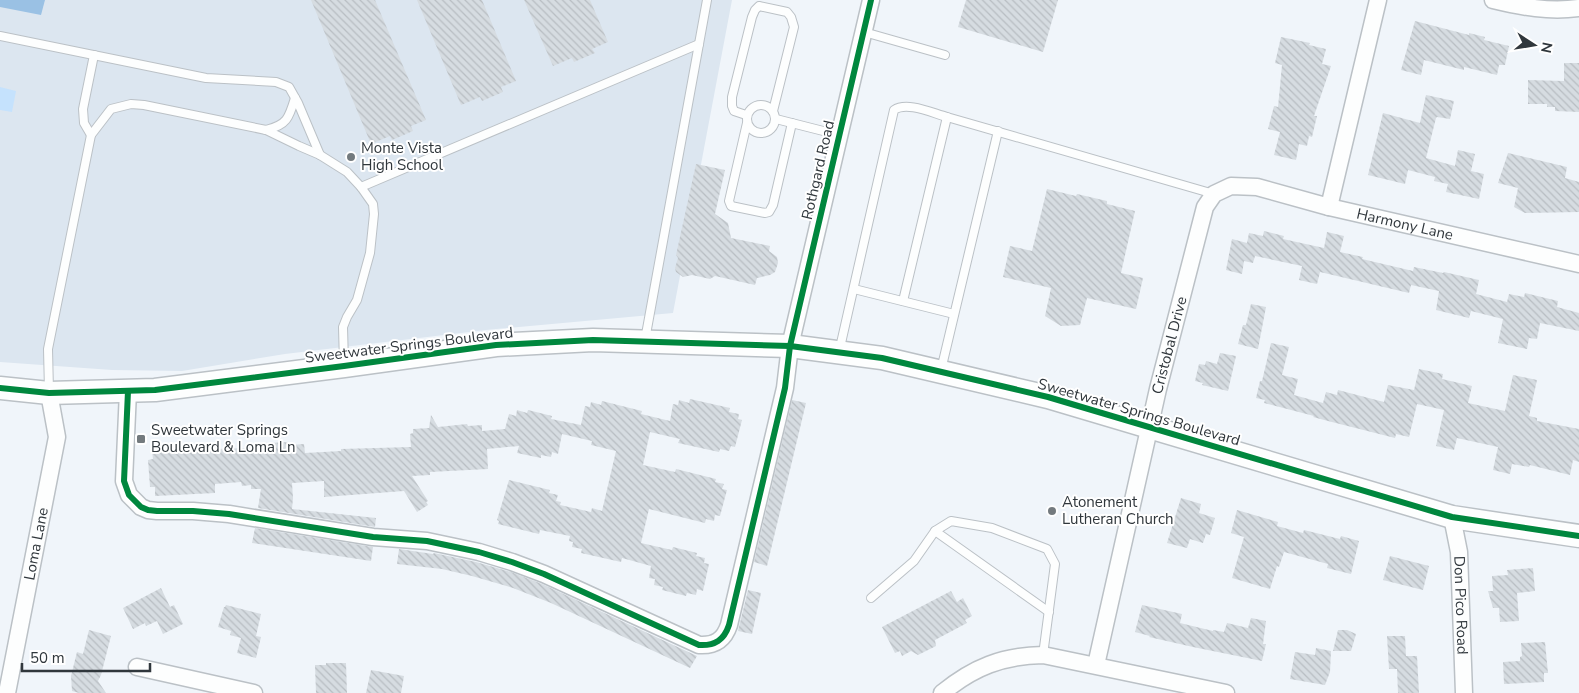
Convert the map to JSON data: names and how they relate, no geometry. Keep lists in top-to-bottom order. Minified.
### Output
{"streets":{"main road":["Sweetwater Springs Boulevard"],"street":["Rothgard Road","Harmony Lane","Cristobal Drive","Loma Lane","Don Pico Road"]},"crossings":[["Rothgard Road","Sweetwater Springs Boulevard"],["Harmony Lane","Cristobal Drive"],["Sweetwater Springs Boulevard","Cristobal Drive"],["Sweetwater Springs Boulevard","Loma Lane"],["Sweetwater Springs Boulevard","Don Pico Road"]],"places":{"other":["Monte Vista High School","Atonement Lutheran Church"],"transit":["Sweetwater Springs Boulevard & Loma Ln"]},"scale_bar":"50 m","north":"right"}
